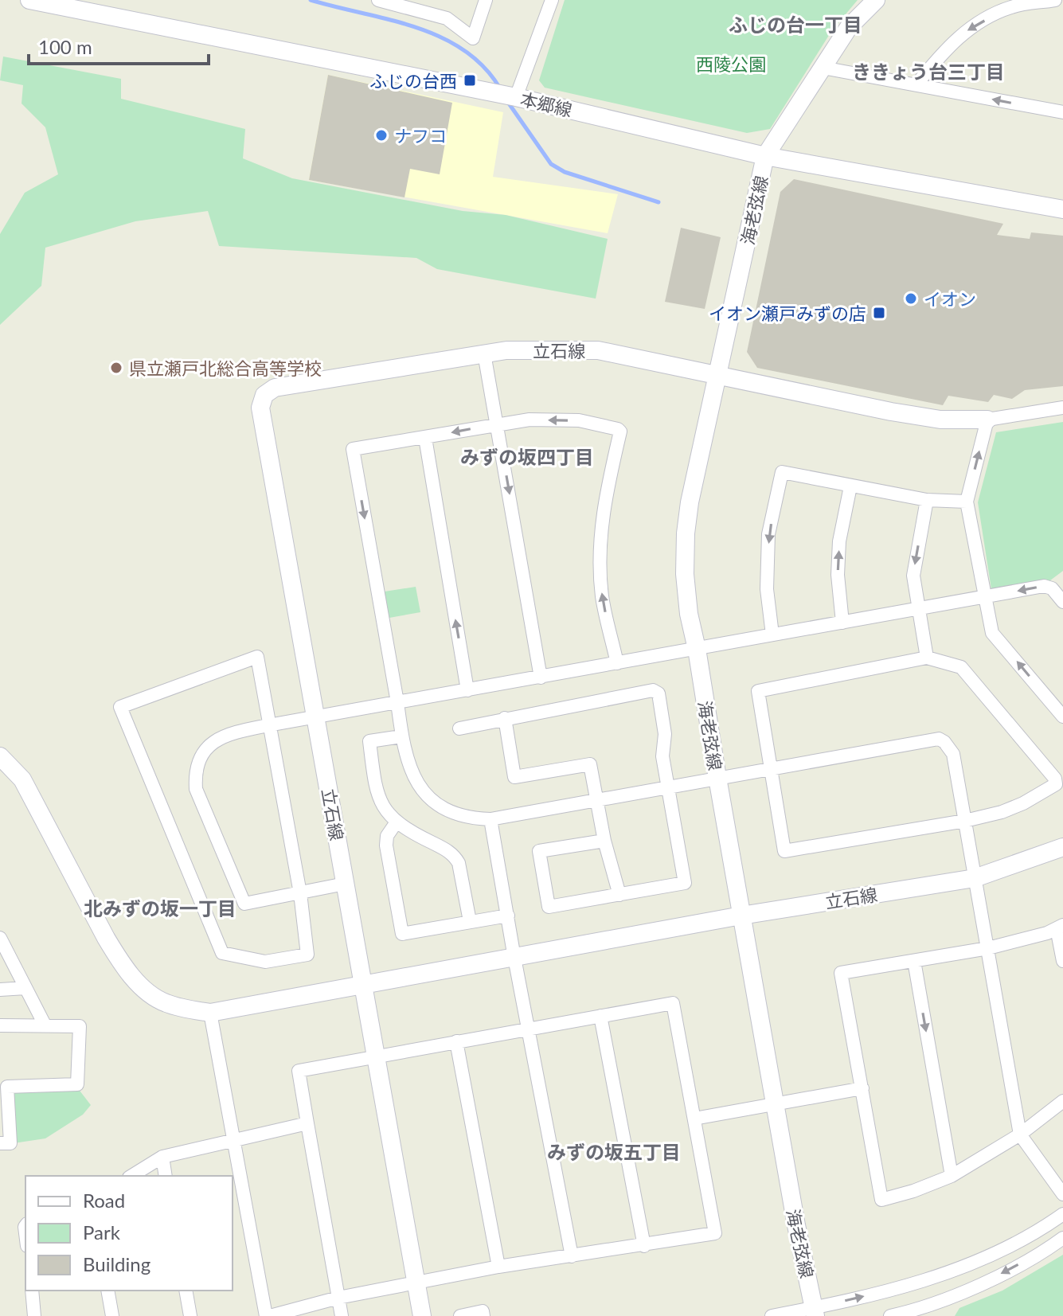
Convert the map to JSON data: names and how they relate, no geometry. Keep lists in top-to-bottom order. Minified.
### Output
{"streets":{"street":["本郷線","海老弦線","立石線"]},"crossings":[["本郷線","海老弦線"],["海老弦線","立石線"]],"districts":["ふじの台一丁目","ききょう台三丁目","みずの坂四丁目","北みずの坂一丁目","みずの坂五丁目"],"parks":["西陵公園"],"places":{"transit":["ふじの台西","イオン瀬戸みずの店"],"other":["ナフコ","イオン","県立瀬戸北総合高等学校"]},"legend":["Road","Park","Building"],"scale_bar":"100 m"}
